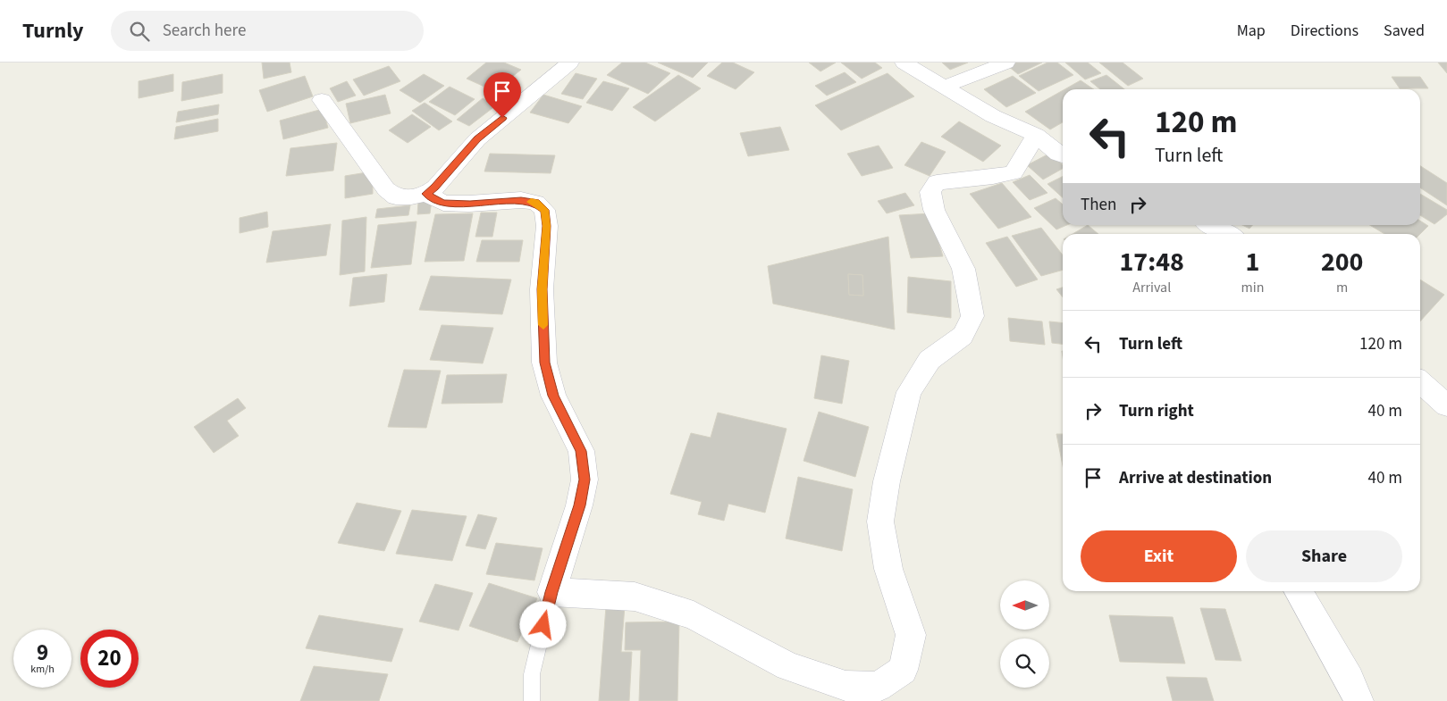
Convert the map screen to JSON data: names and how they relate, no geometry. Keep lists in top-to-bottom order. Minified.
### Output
{"north":"left","page":{"header":"Turnly","search":"Search here","nav":["Map","Directions","Saved"],"turn":["120 m","Turn left"],"then":"Then","eta":["17:48","Arrival","1","min","200","m"],"list":[{"name":"Turn left","value":"120 m"},{"name":"Turn right","value":"40 m"},{"name":"Arrive at destination","value":"40 m"}],"buttons":["Exit","Share"],"speed":"9 km/h","limit":"20"}}
